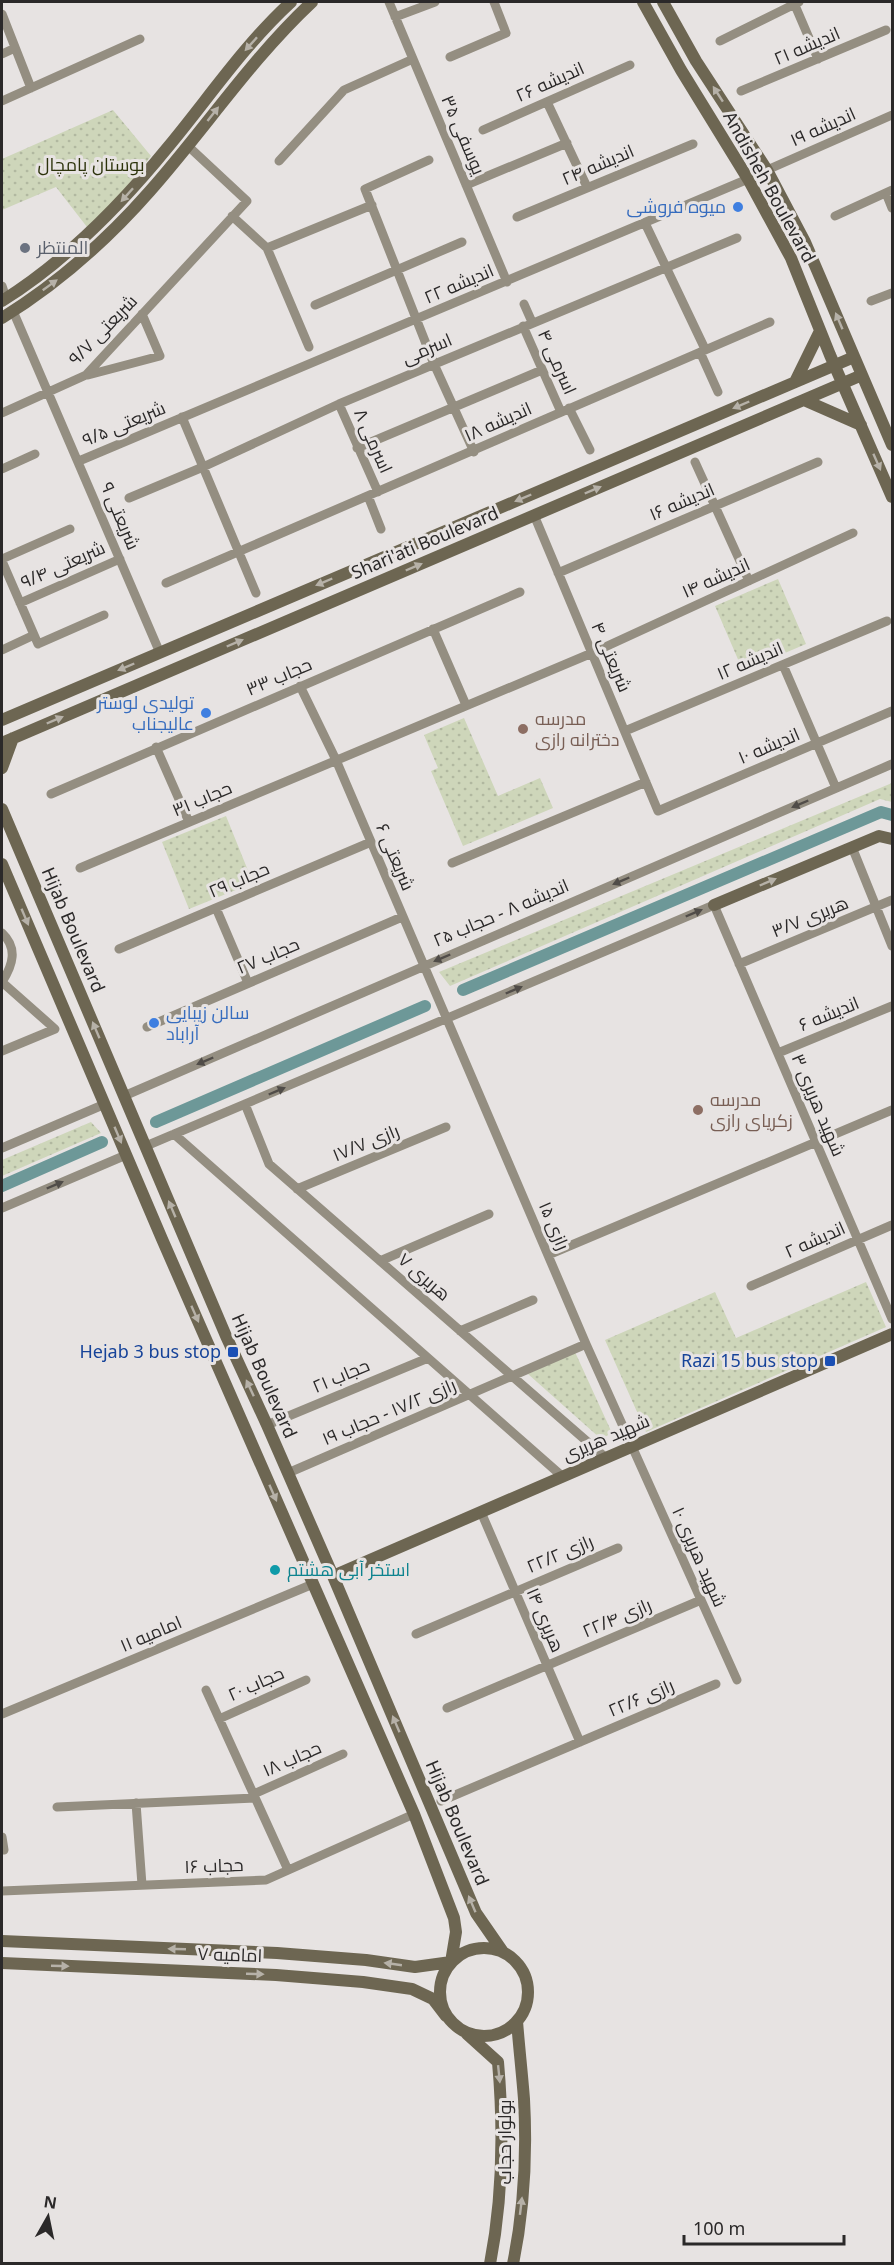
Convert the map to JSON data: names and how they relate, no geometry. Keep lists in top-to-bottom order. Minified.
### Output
{"streets":{"main road":["Andisheh Boulevard","Shari'ati Boulevard","Hijab Boulevard","شهید هریری","امامیه ۷","بولوار حجاب"],"street":["اندیشه ۲۱","اندیشه ۲۶","اندیشه ۱۹","یوسفی ۳۵","اندیشه ۲۴","اندیشه ۲۲","شریعتی ۹/۷","اسرمی","اسرمی ۴","اندیشه ۱۸","شریعتی ۹/۵","اسرمی ۸","اندیشه ۱۶","شریعتی ۹","شریعتی ۹/۴","اندیشه ۱۴","شریعتی ۴","اندیشه ۱۲","حجاب ۳۳","اندیشه ۱۰","حجاب ۳۱","شریعتی ۶","حجاب ۲۹","اندیشه ۸ - حجاب ۲۵","هریری ۳/۷","حجاب ۲۷","اندیشه ۶","شهید هریری ۳","رازی ۱۷/۷","رازی ۱۵","اندیشه ۲","هریری ۷","حجاب ۲۱","رازی ۱۷/۲ - حجاب ۱۹","رازی ۲۲/۲","شهید هریری ۱۰","رازی ۲۲/۴","هریری ۱۴","امامیه ۱۱","حجاب ۲۰","رازی ۲۲/۶","حجاب ۱۸","حجاب ۱۶"]},"crossings":[["اندیشه ۱۹","Andisheh Boulevard"],["یوسفی ۳۵","اندیشه ۲۲"],["Andisheh Boulevard","اندیشه ۲۲"],["Andisheh Boulevard","Shari'ati Boulevard"],["اندیشه ۲۲","شریعتی ۹/۵"],["شریعتی ۹/۷","شریعتی ۹"],["اسرمی","اسرمی ۴"],["اسرمی","اسرمی ۸"],["اسرمی ۴","اندیشه ۱۸"],["اندیشه ۱۸","اسرمی ۸"],["شریعتی ۹/۵","شریعتی ۹"],["اندیشه ۱۶","شریعتی ۴"],["شریعتی ۹","Shari'ati Boulevard"],["شریعتی ۹","شریعتی ۹/۴"],["Shari'ati Boulevard","شریعتی ۴"],["اندیشه ۱۴","شریعتی ۴"],["اندیشه ۱۴","حجاب ۳۱"],["شریعتی ۴","اندیشه ۱۲"],["شریعتی ۴","اندیشه ۱۰"],["حجاب ۳۳","شریعتی ۶"],["حجاب ۳۱","شریعتی ۶"],["شریعتی ۶","حجاب ۲۹"],["شریعتی ۶","اندیشه ۸ - حجاب ۲۵"],["شریعتی ۶","حجاب ۲۷"],["شریعتی ۶","رازی ۱۵"],["اندیشه ۸ - حجاب ۲۵","Hijab Boulevard"],["هریری ۳/۷","شهید هریری ۳"],["Hijab Boulevard","حجاب ۲۱"],["Hijab Boulevard","رازی ۱۷/۲ - حجاب ۱۹"],["Hijab Boulevard","شهید هریری"],["Hijab Boulevard","امامیه ۱۱"],["Hijab Boulevard","حجاب ۱۶"],["Hijab Boulevard","امامیه ۷"],["Hijab Boulevard","بولوار حجاب"],["اندیشه ۶","شهید هریری ۳"],["شهید هریری ۳","اندیشه ۲"],["رازی ۱۷/۷","هریری ۷"],["رازی ۱۵","رازی ۱۷/۲ - حجاب ۱۹"],["رازی ۱۵","شهید هریری"],["رازی ۱۵","شهید هریری ۱۰"],["هریری ۷","رازی ۱۷/۲ - حجاب ۱۹"],["هریری ۷","شهید هریری"],["شهید هریری","شهید هریری ۱۰"],["شهید هریری","هریری ۱۴"],["رازی ۲۲/۲","هریری ۱۴"],["شهید هریری ۱۰","رازی ۲۲/۴"],["رازی ۲۲/۴","هریری ۱۴"],["هریری ۱۴","رازی ۲۲/۶"],["امامیه ۷","بولوار حجاب"]],"parks":["بوستان پامچال"],"places":{"other":["میوه فروشی","المنتظر","تولیدی لوستر عالیجناب","مدرسه دخترانه رازی","سالن زیبایی آراباد","مدرسه زکریای رازی","استخر آبی هشتم"],"transit":["Hejab 3 bus stop","Razi 15 bus stop"]},"scale_bar":"100 m","north":"top"}
